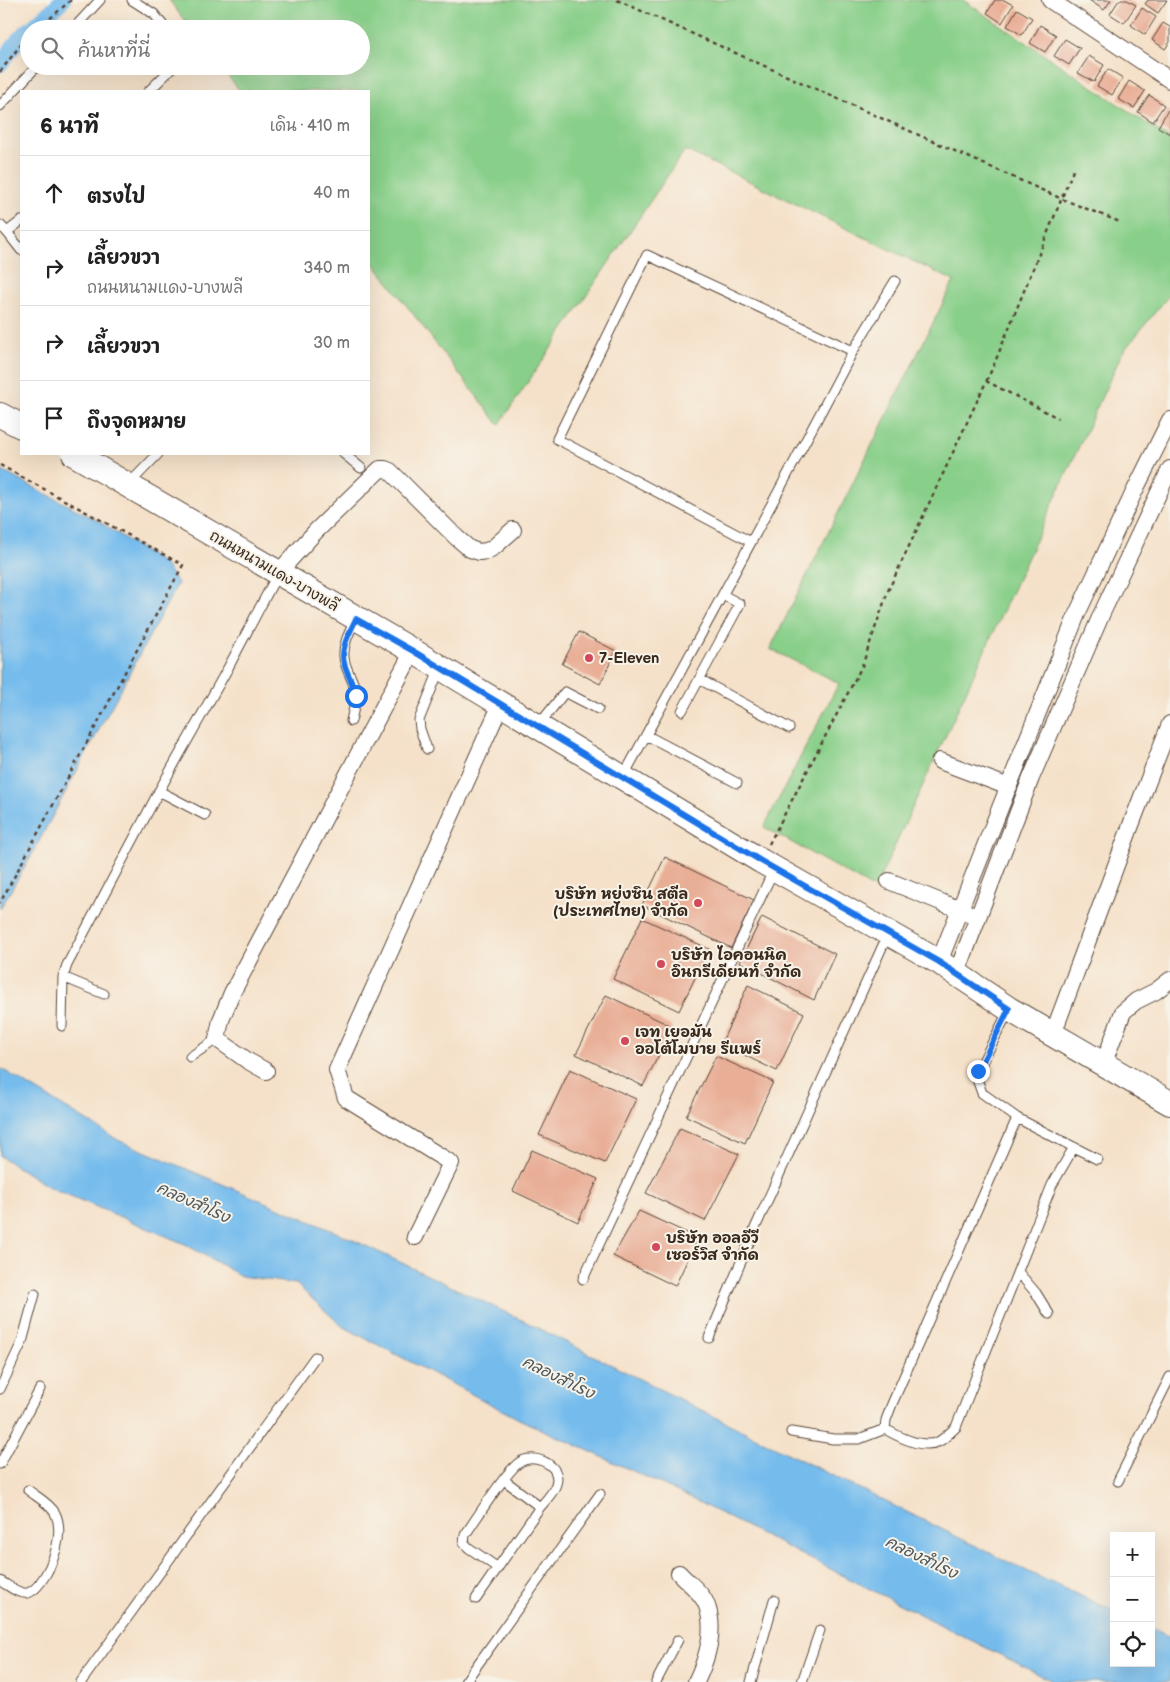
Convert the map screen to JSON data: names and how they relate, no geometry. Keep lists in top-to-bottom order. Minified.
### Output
{"streets":{"main road":["ถนนหนามแดง-บางพลี"]},"water":["คลองสำโรง"],"places":["7-Eleven","บริษัท หย่งซิน สตีล (ประเทศไทย) จํากัด","บริษัท ไอคอนนิค อินกรีเดียนท์ จำกัด","เจท เยอมัน ออโต้โมบาย รีแพร์","บริษัท ออลอีวี เซอร์วิส จำกัด"],"page":{"search":"ค้นหาที่นี่","heading":["6 นาที","เดิน · 410 m"],"list":[["ตรงไป","40 m"],["เลี้ยวขวา","ถนนหนามแดง-บางพลี","340 m"],["เลี้ยวขวา","30 m"],"ถึงจุดหมาย"],"map_buttons":["+","−"]}}
